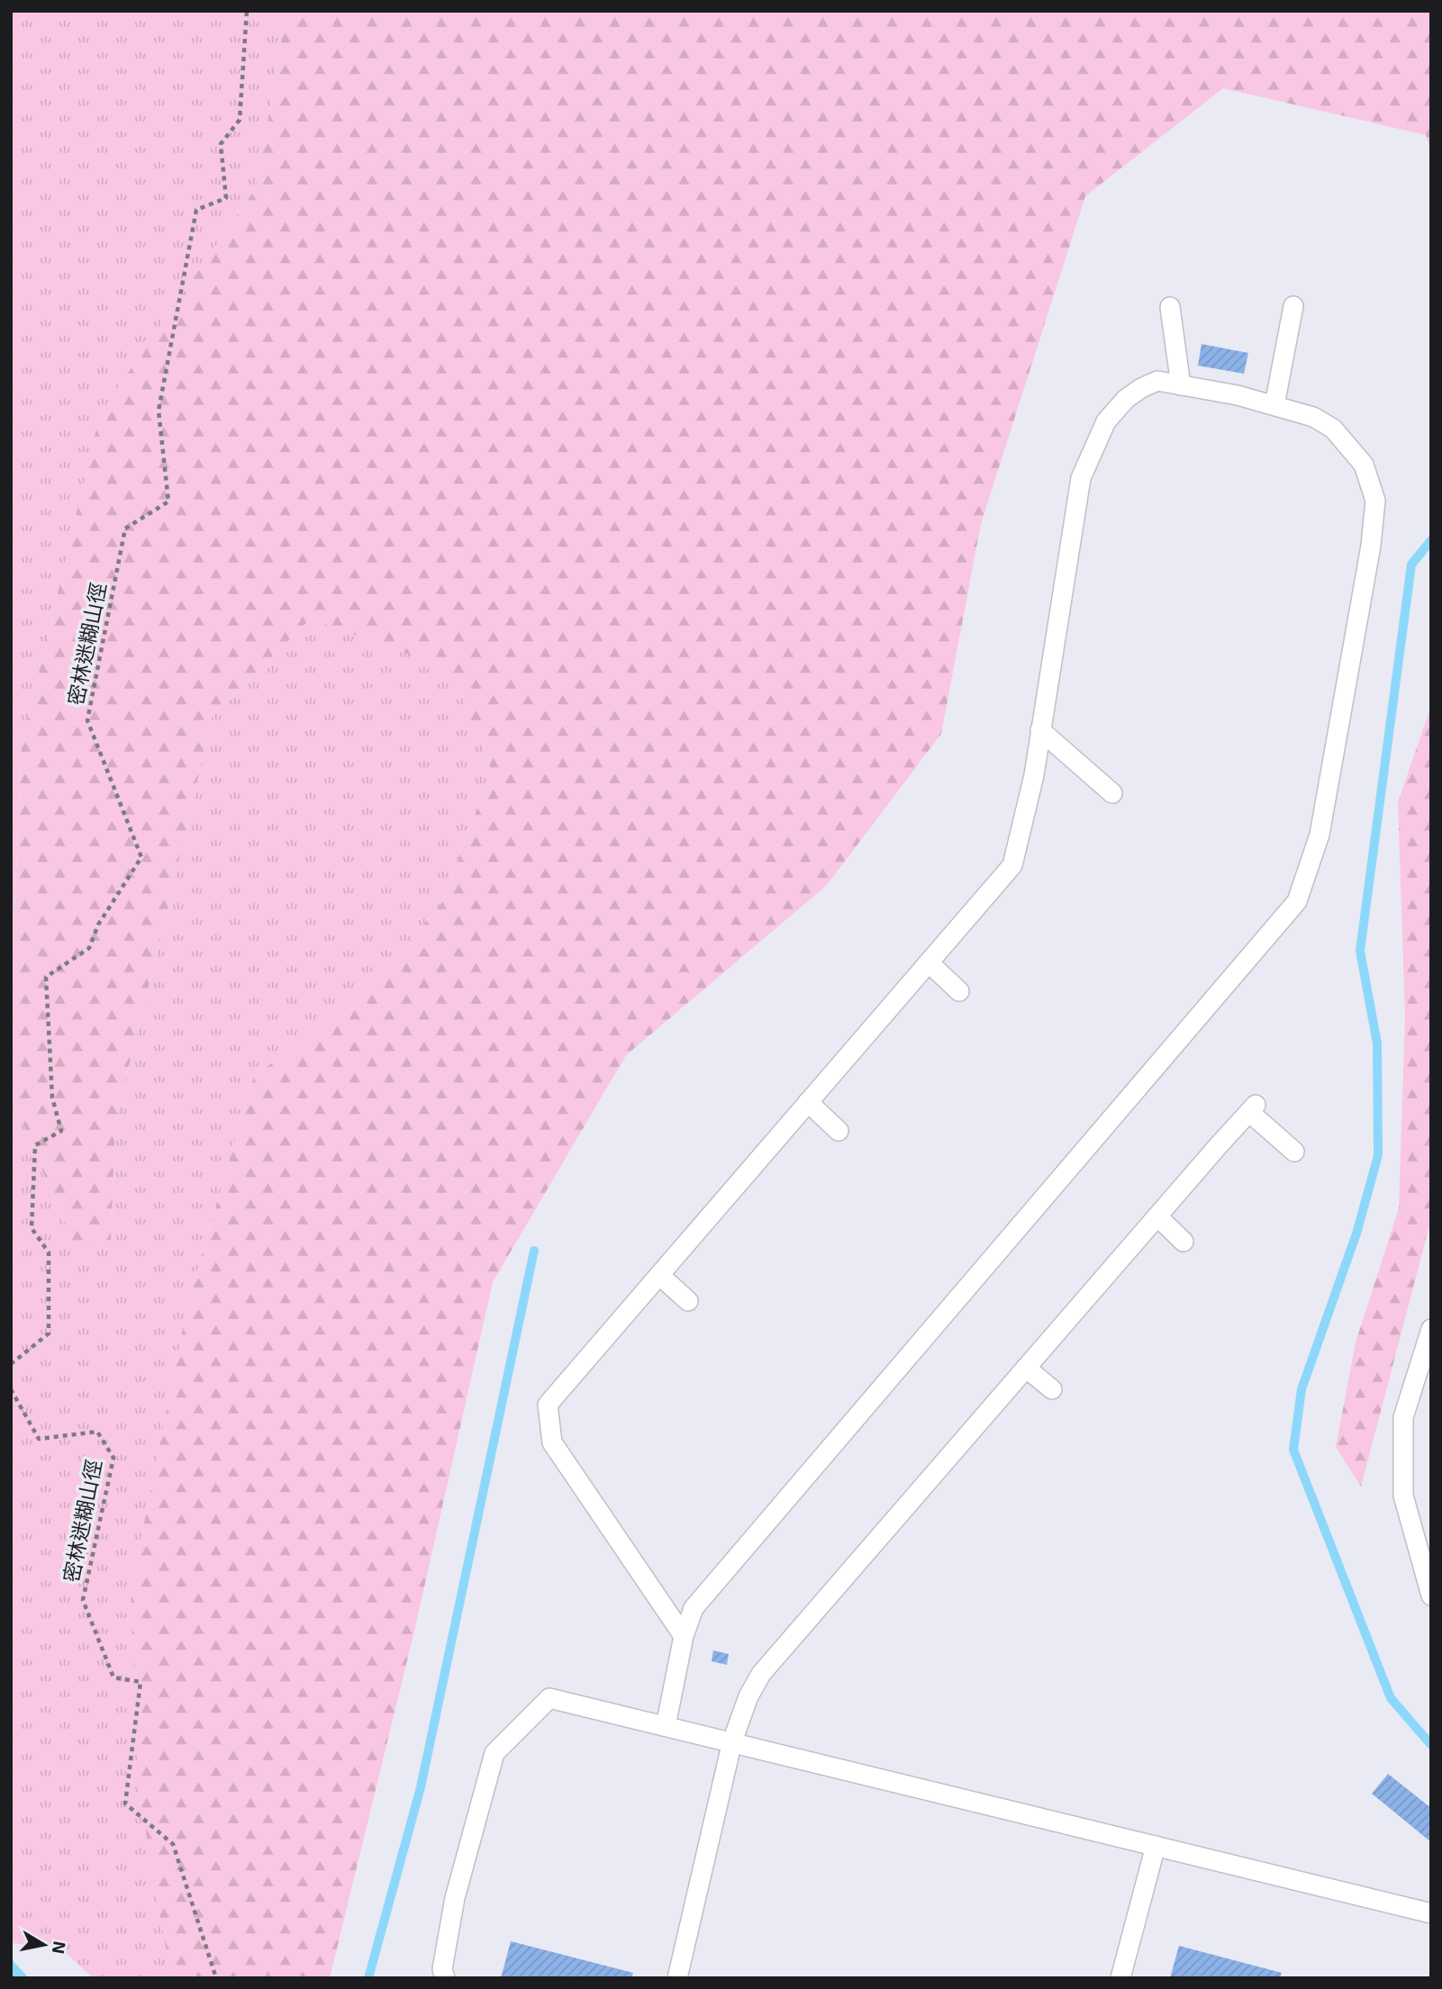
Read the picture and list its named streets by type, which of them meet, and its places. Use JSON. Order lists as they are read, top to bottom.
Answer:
{
  "streets": {
    "path": ["密林迷糊山徑"]
  },
  "north": "right"
}
